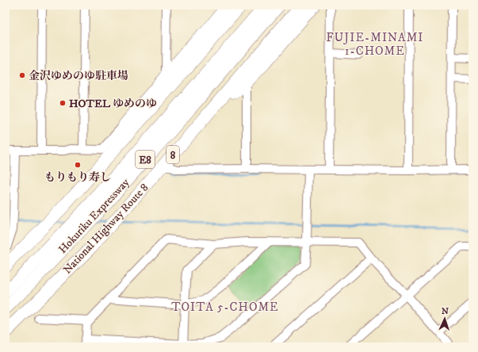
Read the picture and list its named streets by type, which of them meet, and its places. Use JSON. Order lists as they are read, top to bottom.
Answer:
{
  "streets": {
    "highway": [
      "8",
      "E8",
      "Hokuriku Expressway",
      "National Highway Route 8"
    ]
  },
  "districts": ["FUJIE-MINAMI 1-CHOME", "TOITA 5-CHOME"],
  "places": ["金沢ゆめのゆ駐車場", "HOTEL ゆめのゆ", "もりもり寿し"],
  "north": "top"
}
